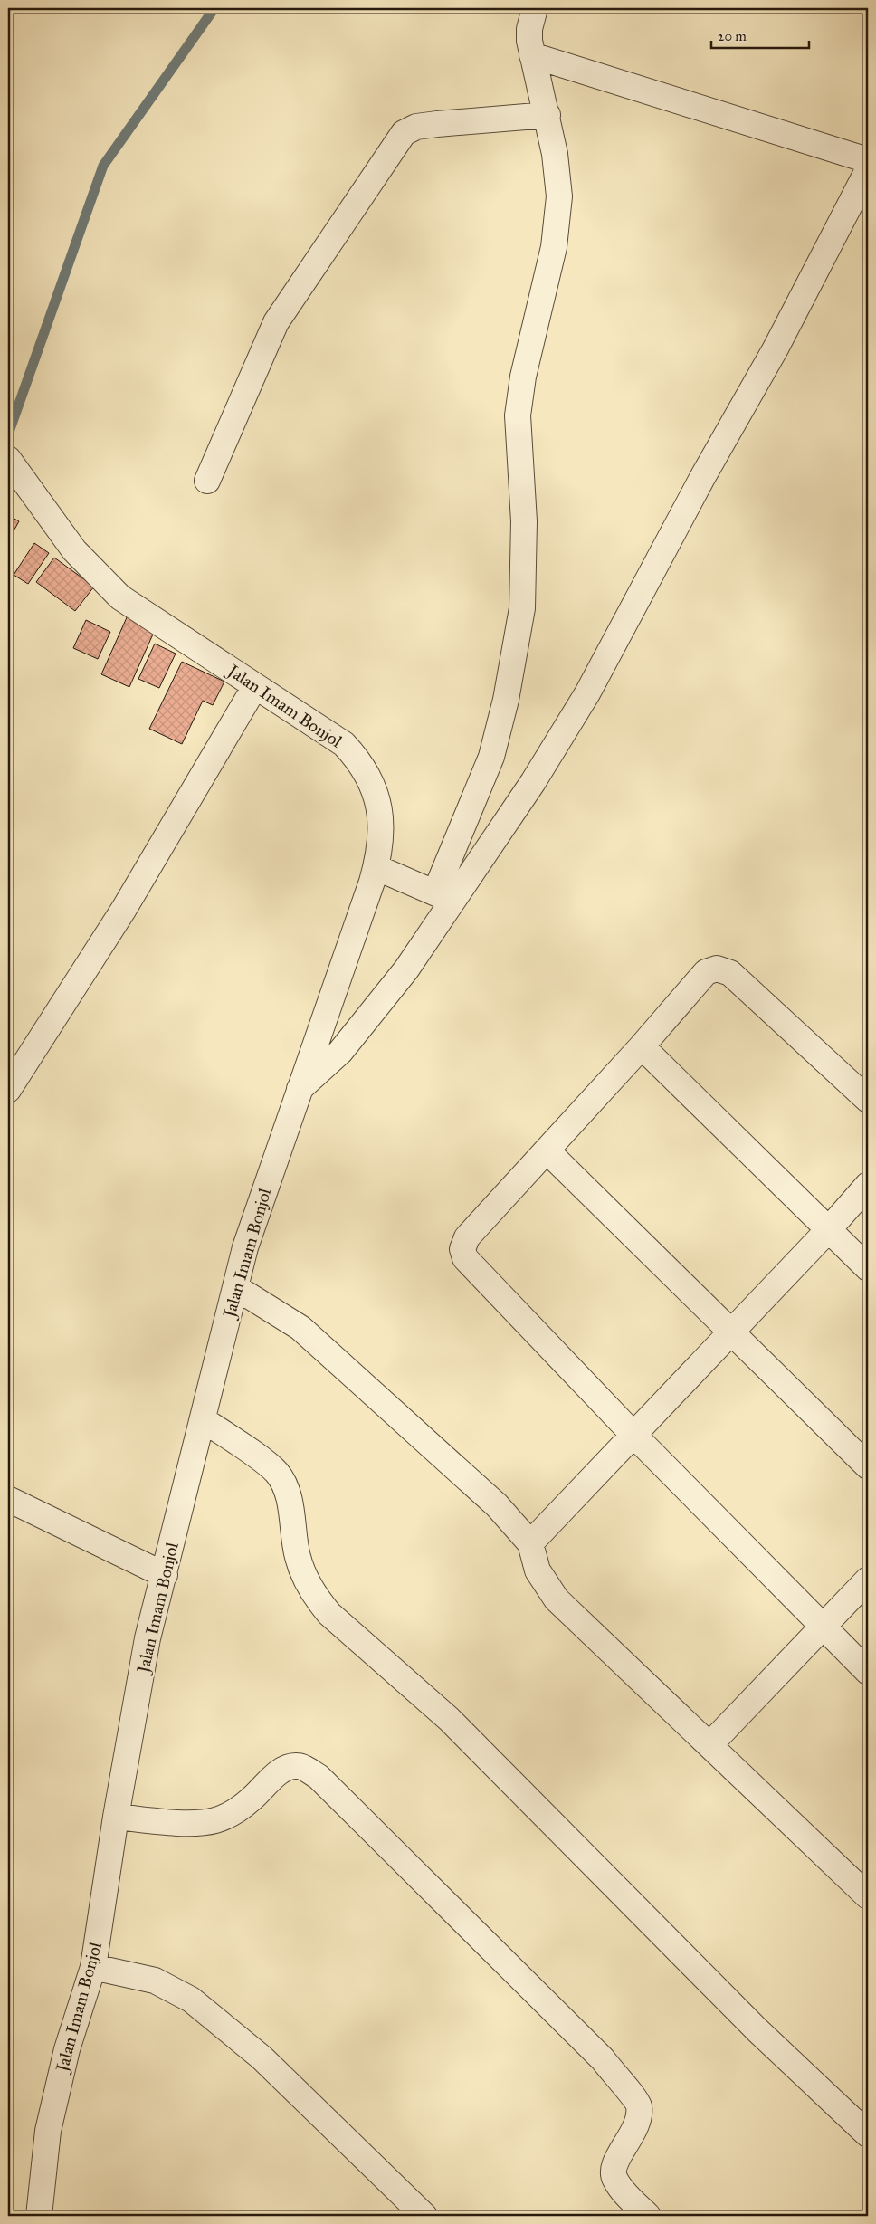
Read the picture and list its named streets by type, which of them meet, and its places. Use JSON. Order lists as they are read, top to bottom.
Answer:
{
  "streets": {
    "street": ["Jalan Imam Bonjol"]
  },
  "scale_bar": "20 m"
}
